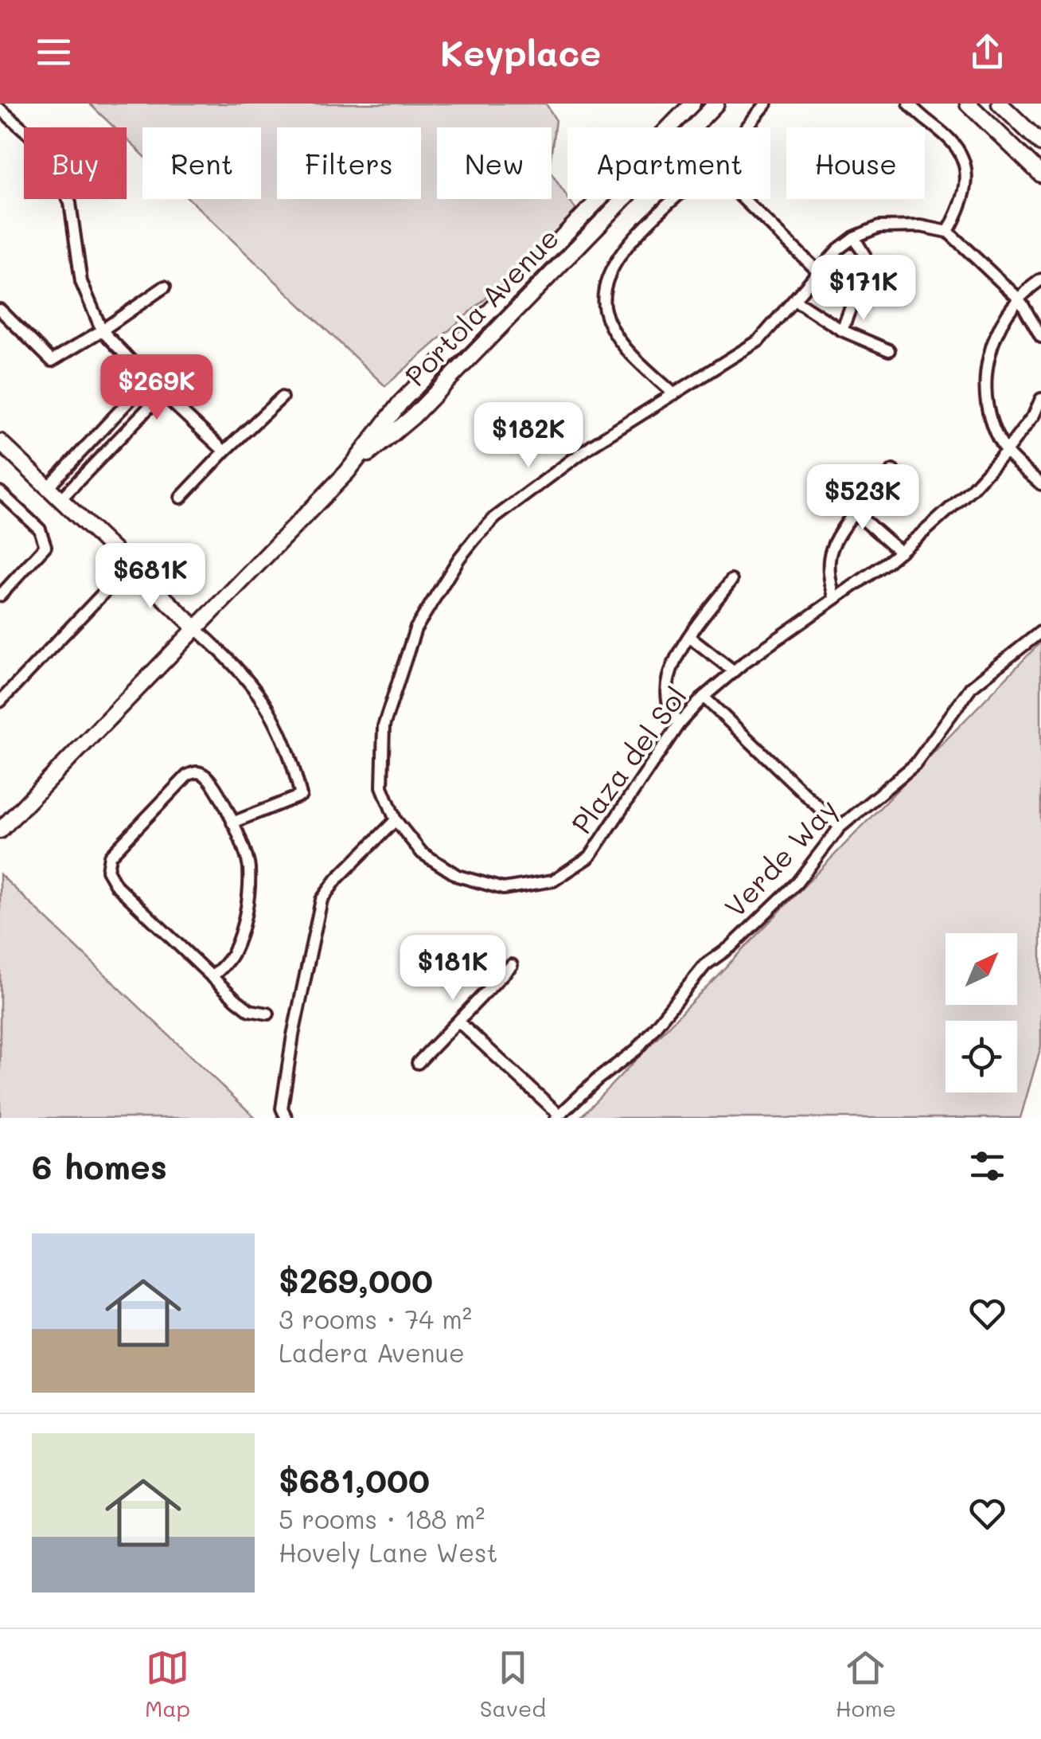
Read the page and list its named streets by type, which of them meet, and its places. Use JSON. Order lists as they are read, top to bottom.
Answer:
{
  "streets": {
    "main road": ["Portola Avenue"],
    "street": ["Plaza del Sol", "Verde Way"]
  },
  "north": "top right",
  "page": {
    "header": "Keyplace",
    "chip": [
      "Buy",
      "Rent",
      "Filters",
      "New",
      "Apartment",
      "House"
    ],
    "price": [
      "$171K",
      "$269K",
      "$182K",
      "$523K",
      "$681K",
      "$181K"
    ],
    "heading": "6 homes",
    "list": [
      {
        "name": "$269,000",
        "note": "3 rooms · 74 m² · Ladera Avenue"
      },
      {
        "name": "$681,000",
        "note": "5 rooms · 188 m² · Hovely Lane West"
      }
    ],
    "tabs": ["Map", "Saved", "Home"]
  }
}
